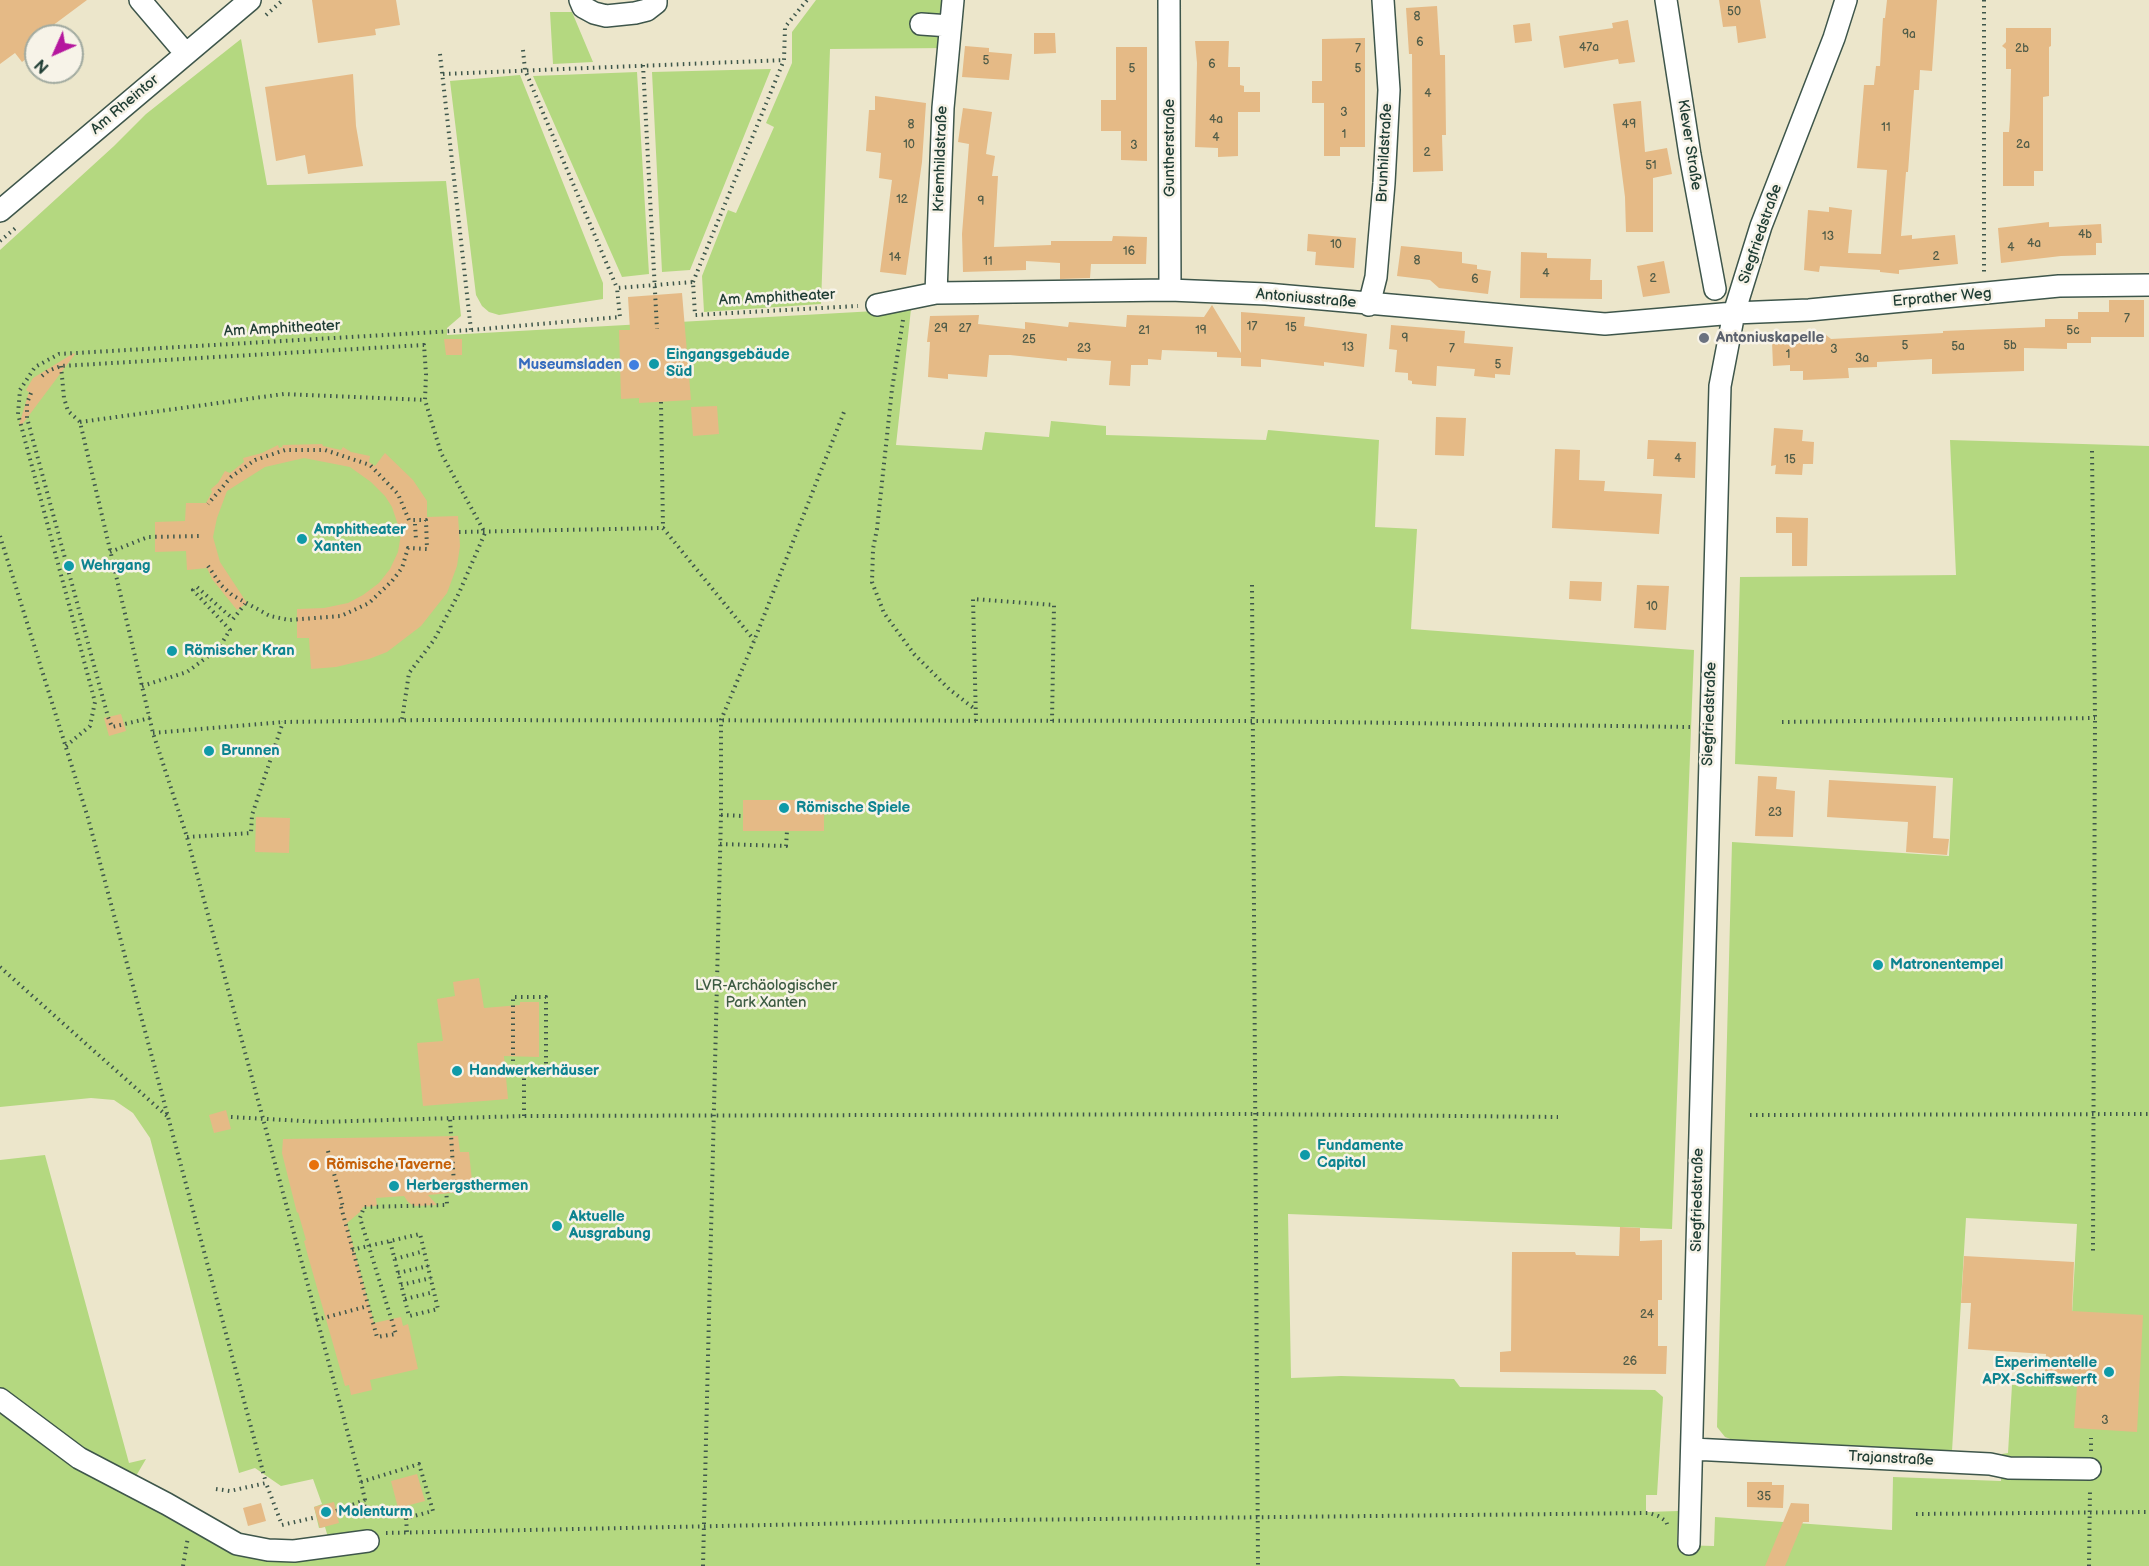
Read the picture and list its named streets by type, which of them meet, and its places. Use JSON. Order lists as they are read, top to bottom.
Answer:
{
  "streets": {
    "street": [
      "Am Rheintor",
      "Klever Straße",
      "Guntherstraße",
      "Brunhildstraße",
      "Kriemhildstraße",
      "Siegfriedstraße",
      "Erprather Weg",
      "Antoniusstraße",
      "Trajanstraße"
    ],
    "path": ["Am Amphitheater"]
  },
  "crossings": [
    ["Guntherstraße", "Antoniusstraße"],
    ["Brunhildstraße", "Antoniusstraße"],
    ["Kriemhildstraße", "Antoniusstraße"],
    ["Siegfriedstraße", "Erprather Weg"],
    ["Siegfriedstraße", "Antoniusstraße"],
    ["Siegfriedstraße", "Trajanstraße"],
    ["Am Amphitheater", "Antoniusstraße"],
    ["Erprather Weg", "Antoniusstraße"]
  ],
  "parks": ["LVR-Archäologischer Park Xanten"],
  "places": [
    "Antoniuskapelle",
    "Eingangsgebäude Süd",
    "Museumsladen",
    "Amphitheater Xanten",
    "Wehrgang",
    "Römischer Kran",
    "Brunnen",
    "Römische Spiele",
    "Matronentempel",
    "Handwerkerhäuser",
    "Fundamente Capitol",
    "Römische Taverne",
    "Herbergsthermen",
    "Aktuelle Ausgrabung",
    "Experimentelle APX-Schiffswerft",
    "Molenturm"
  ],
  "house_numbers": [
    "50",
    "8",
    "9a",
    "6",
    "47a",
    "7",
    "2b",
    "5",
    "6",
    "5",
    "5",
    "4",
    "3",
    "4a",
    "8",
    "49",
    "11",
    "1",
    "4",
    "10",
    "2a",
    "3",
    "2",
    "51",
    "12",
    "9",
    "4b",
    "13",
    "4a",
    "10",
    "4",
    "16",
    "2",
    "14",
    "8",
    "11",
    "4",
    "2",
    "6",
    "7",
    "17",
    "15",
    "29",
    "27",
    "21",
    "19",
    "5c",
    "9",
    "25",
    "5",
    "5b",
    "5a",
    "13",
    "23",
    "7",
    "3",
    "1",
    "3a",
    "5",
    "4",
    "15",
    "10",
    "23",
    "24",
    "26",
    "3",
    "35"
  ],
  "north": "bottom left"
}
